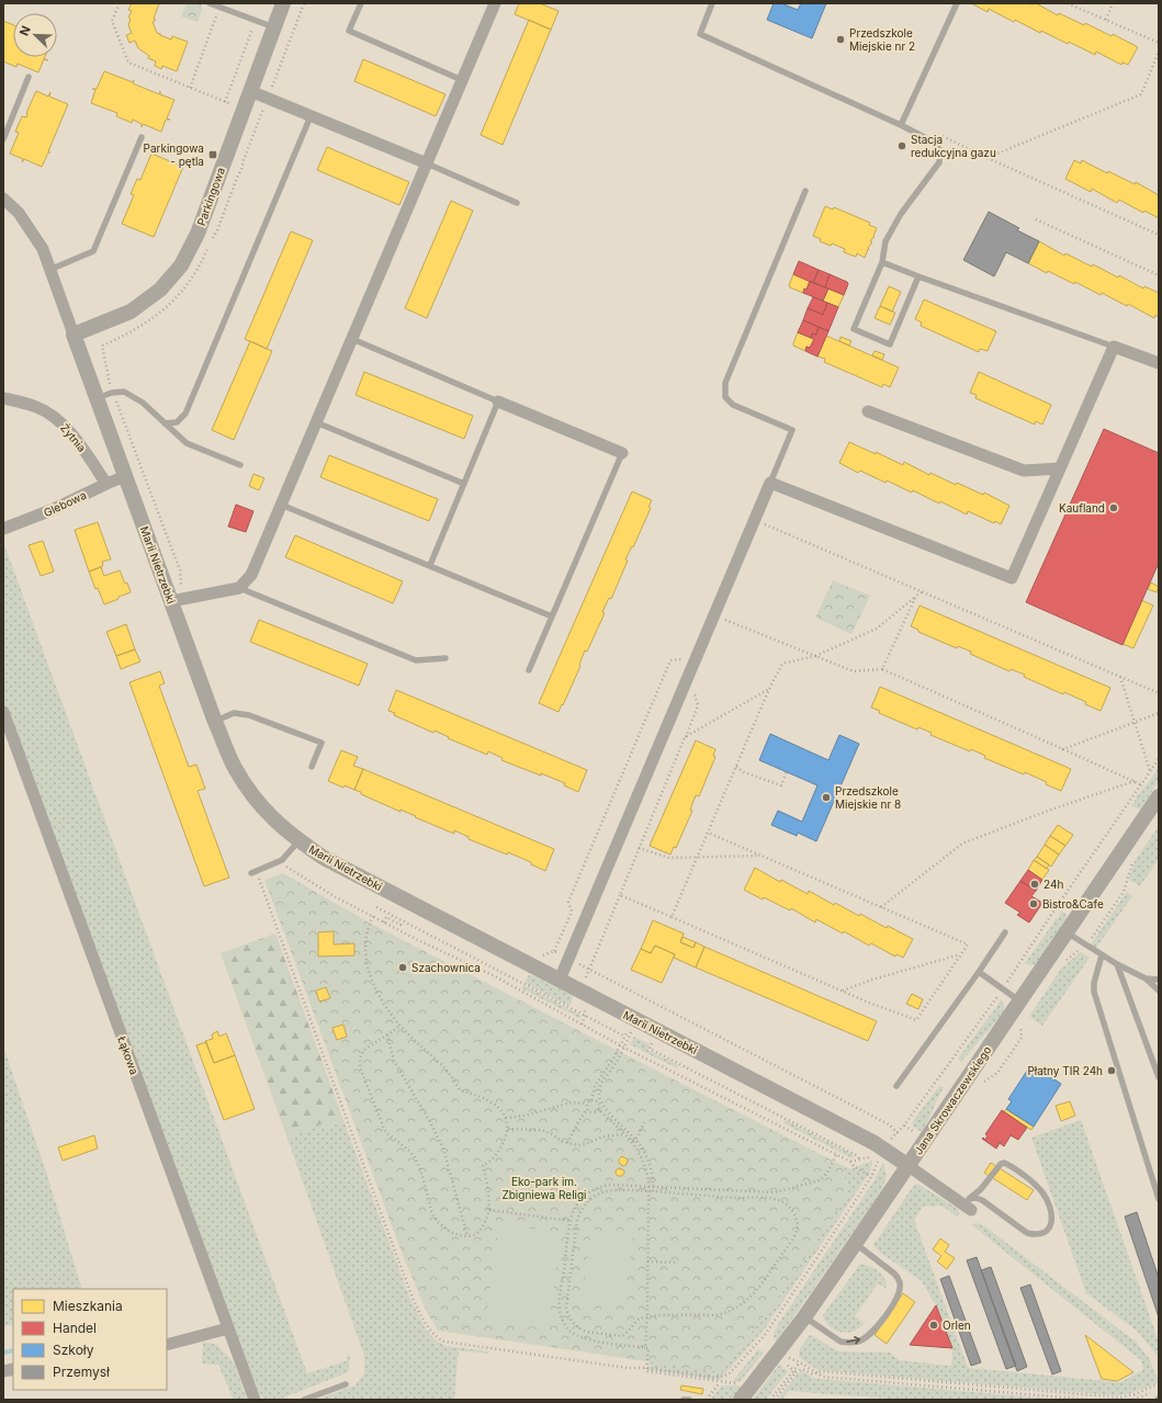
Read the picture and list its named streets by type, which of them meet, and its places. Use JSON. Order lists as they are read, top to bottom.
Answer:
{
  "streets": {
    "street": [
      "Parkingowa",
      "Żytnia",
      "Glebowa",
      "Marii Nietrzebki",
      "Łąkowa",
      "Jana Skrowaczewskiego"
    ]
  },
  "crossings": [
    ["Parkingowa", "Marii Nietrzebki"],
    ["Żytnia", "Glebowa"],
    ["Glebowa", "Marii Nietrzebki"],
    ["Marii Nietrzebki", "Jana Skrowaczewskiego"]
  ],
  "parks": ["Eko-park im. Zbigniewa Religi"],
  "places": {
    "other": [
      "Przedszkole Miejskie nr 2",
      "Stacja redukcyjna gazu",
      "Kaufland",
      "Przedszkole Miejskie nr 8",
      "24h",
      "Bistro&Cafe",
      "Szachownica",
      "Płatny TIR 24h",
      "Orlen"
    ],
    "transit": ["Parkingowa - pętla"]
  },
  "legend": [
    "Mieszkania",
    "Handel",
    "Szkoły",
    "Przemysł"
  ],
  "north": "top left"
}
